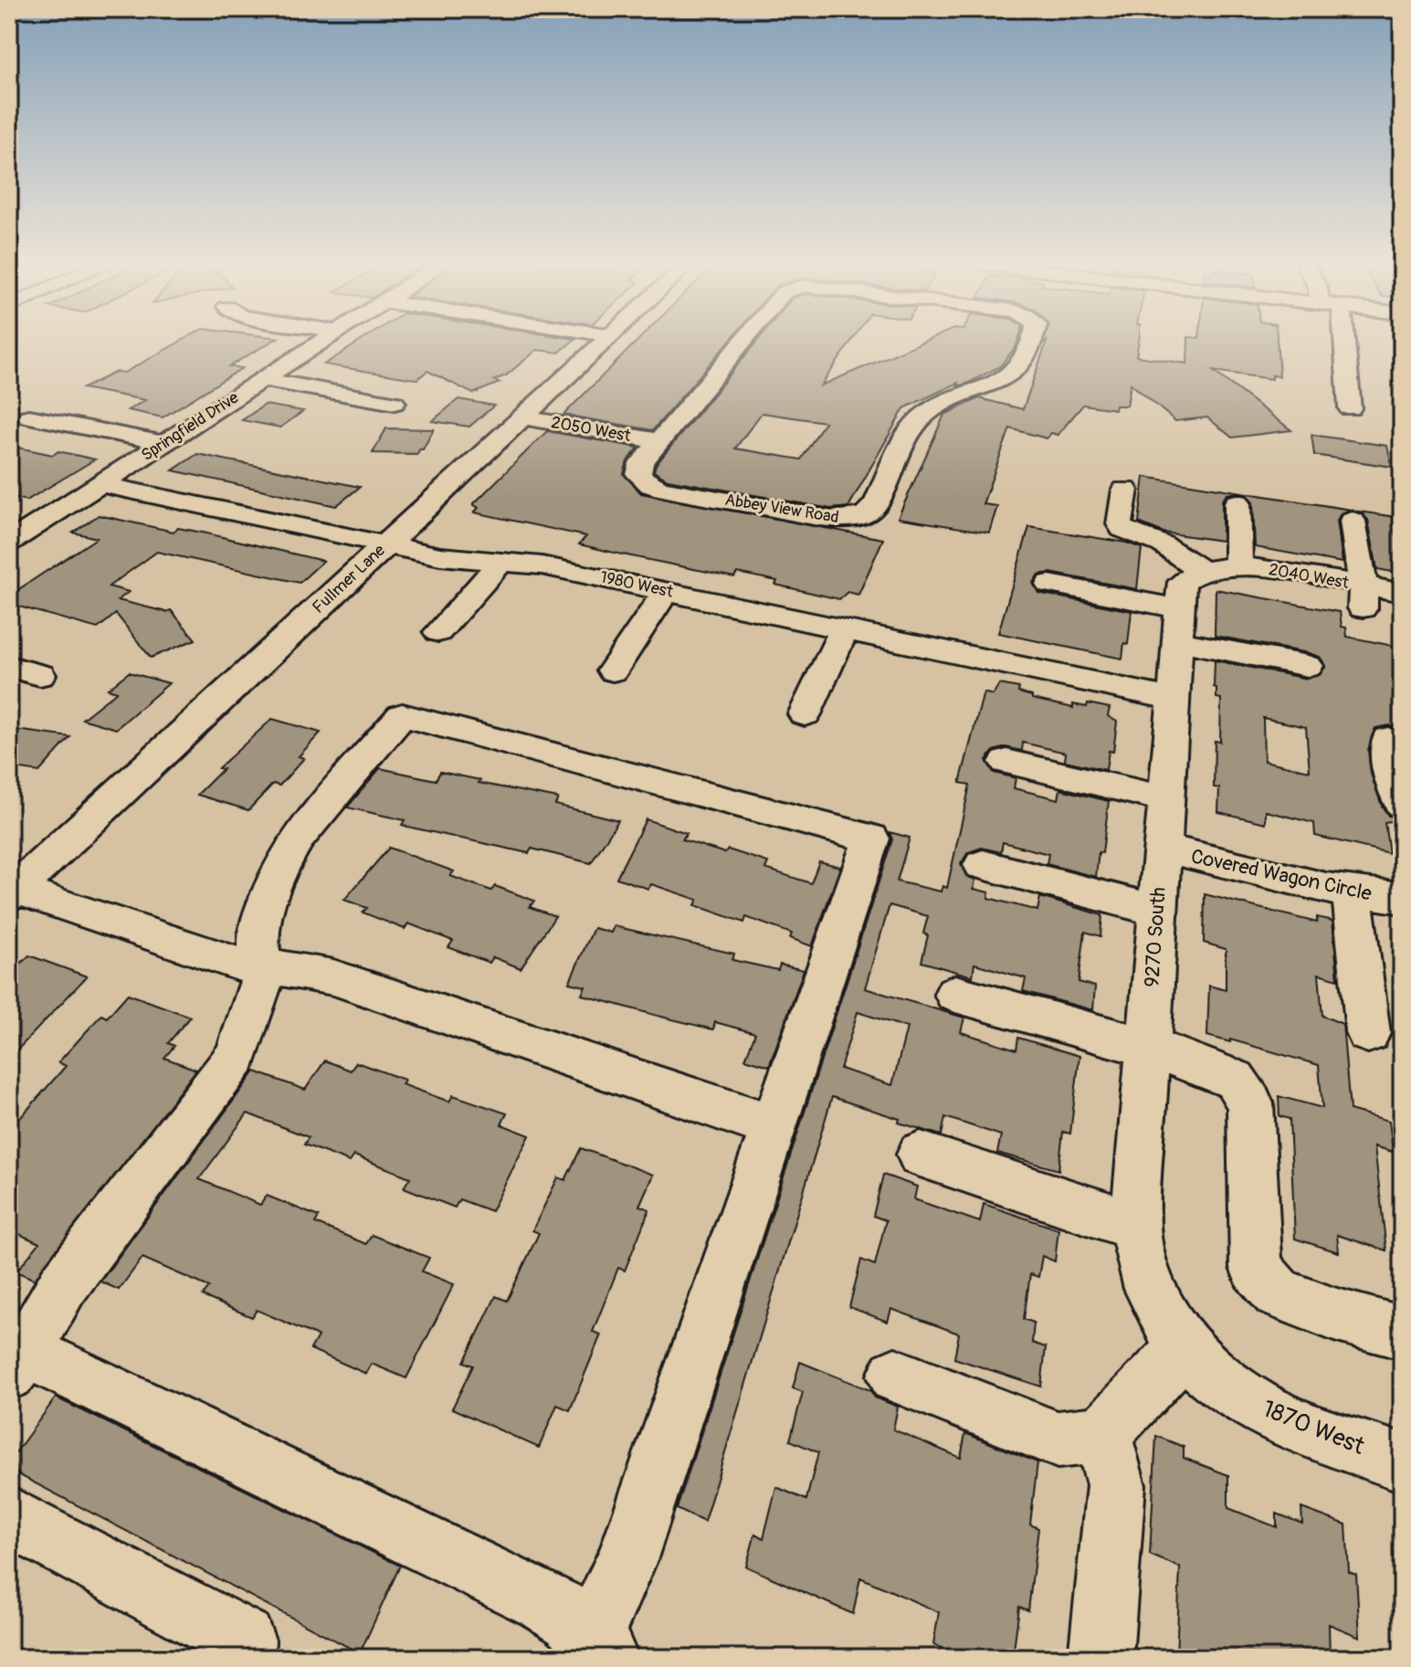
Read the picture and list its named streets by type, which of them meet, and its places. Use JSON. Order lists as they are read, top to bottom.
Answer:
{
  "streets": {
    "street": [
      "Springfield Drive",
      "2050 West",
      "Abbey View Road",
      "2040 West",
      "Fullmer Lane",
      "1980 West",
      "Covered Wagon Circle",
      "9270 South",
      "1870 West"
    ]
  },
  "crossings": [
    ["Springfield Drive", "1980 West"],
    ["2050 West", "Abbey View Road"],
    ["2050 West", "Fullmer Lane"],
    ["2040 West", "9270 South"],
    ["Fullmer Lane", "1980 West"],
    ["1980 West", "9270 South"],
    ["Covered Wagon Circle", "9270 South"],
    ["9270 South", "1870 West"]
  ]
}
